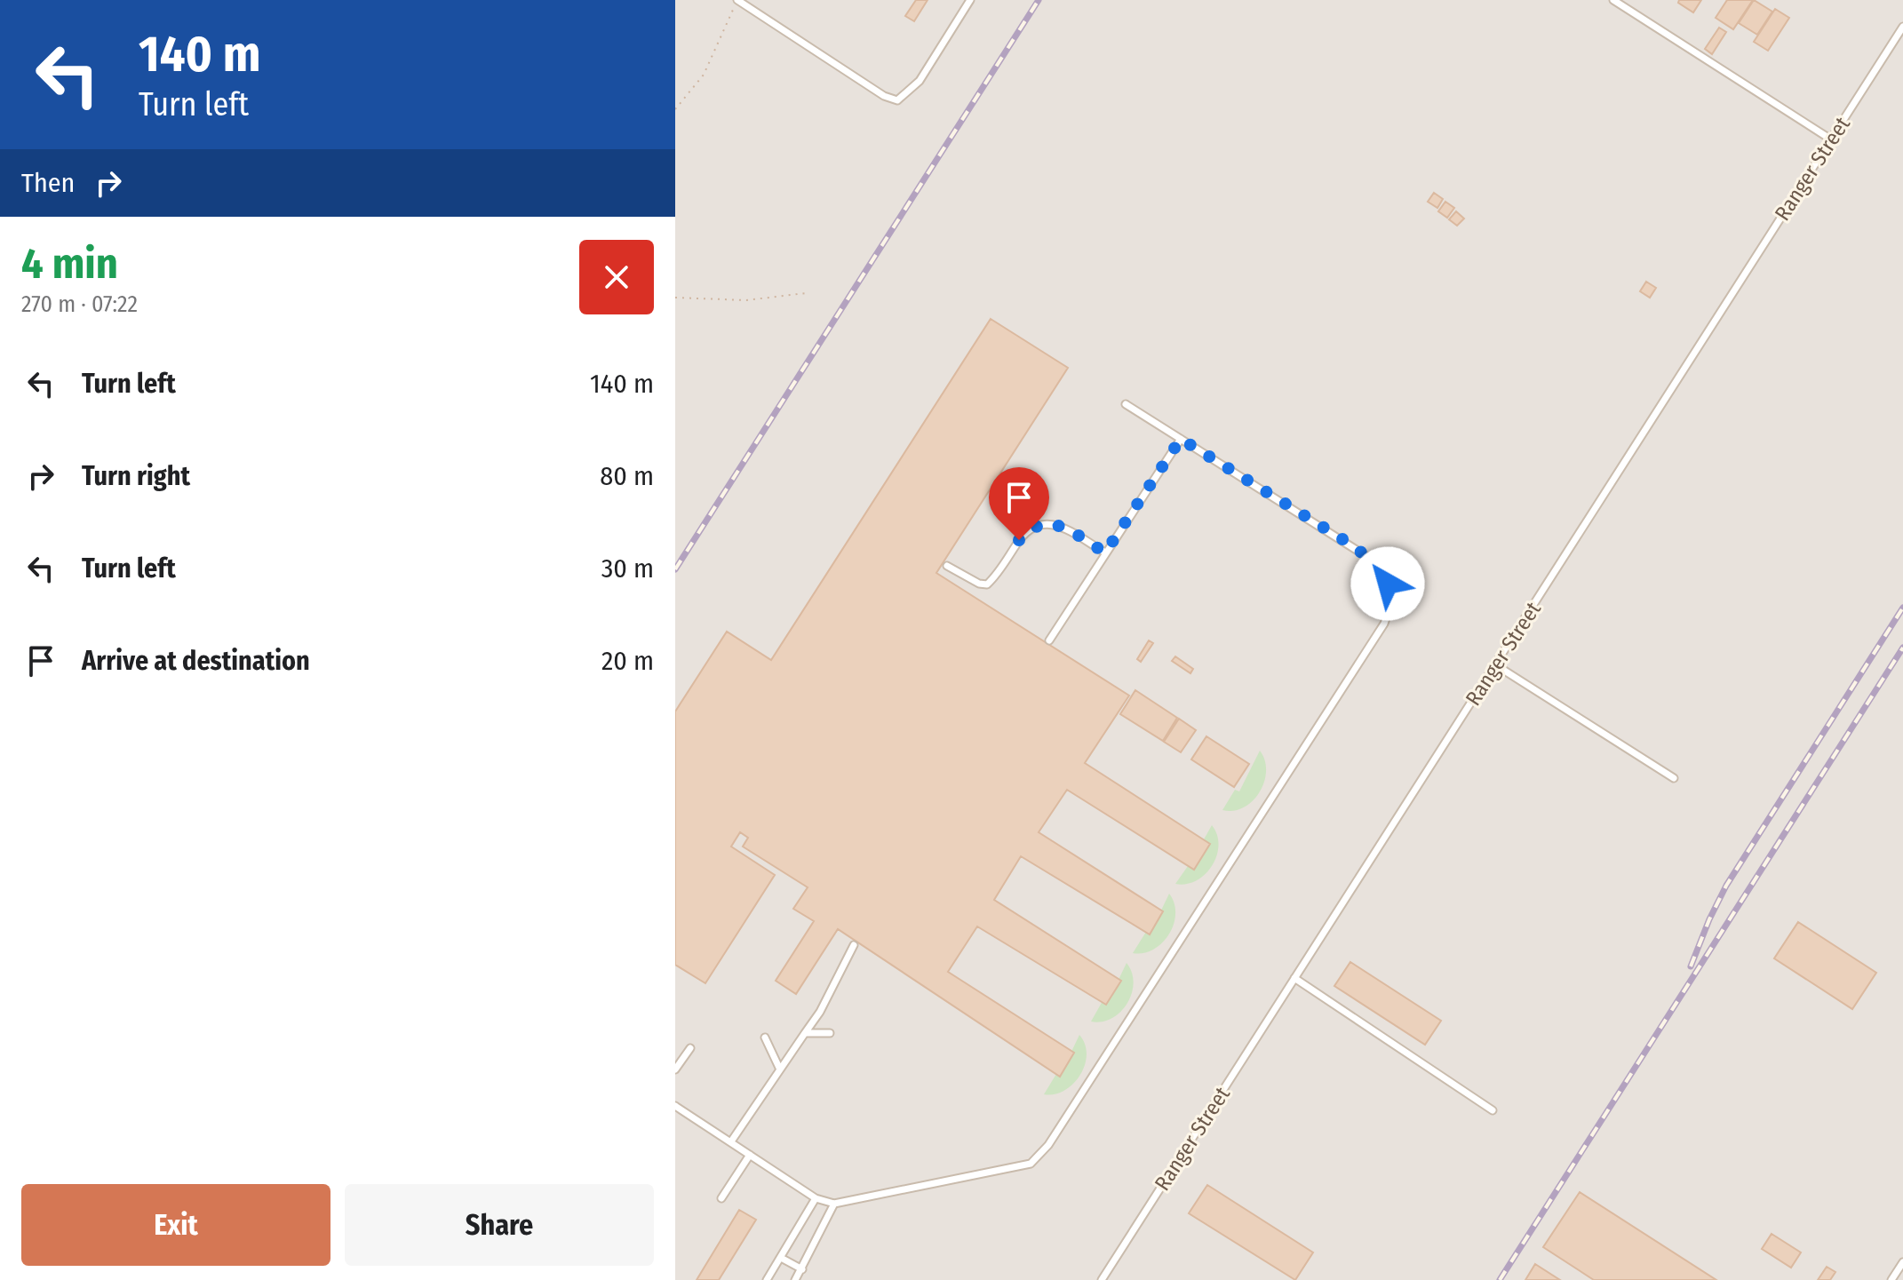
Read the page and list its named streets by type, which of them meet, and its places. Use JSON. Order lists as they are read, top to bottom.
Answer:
{
  "streets": {
    "lane": ["Ranger Street"]
  },
  "page": {
    "turn": ["140 m", "Turn left"],
    "then": "Then",
    "heading": ["4 min", "270 m · 07:22"],
    "list": [
      {
        "name": "Turn left",
        "value": "140 m"
      },
      {
        "name": "Turn right",
        "value": "80 m"
      },
      {
        "name": "Turn left",
        "value": "30 m"
      },
      {
        "name": "Arrive at destination",
        "value": "20 m"
      }
    ],
    "buttons": ["Exit", "Share"]
  }
}
